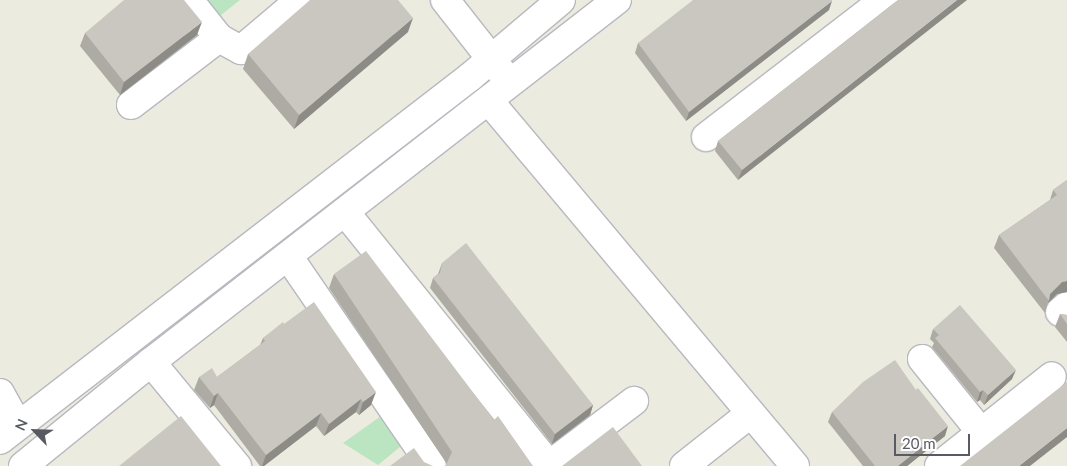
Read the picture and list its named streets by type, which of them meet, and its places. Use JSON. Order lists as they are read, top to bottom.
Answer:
{
  "scale_bar": "20 m",
  "north": "top left"
}
